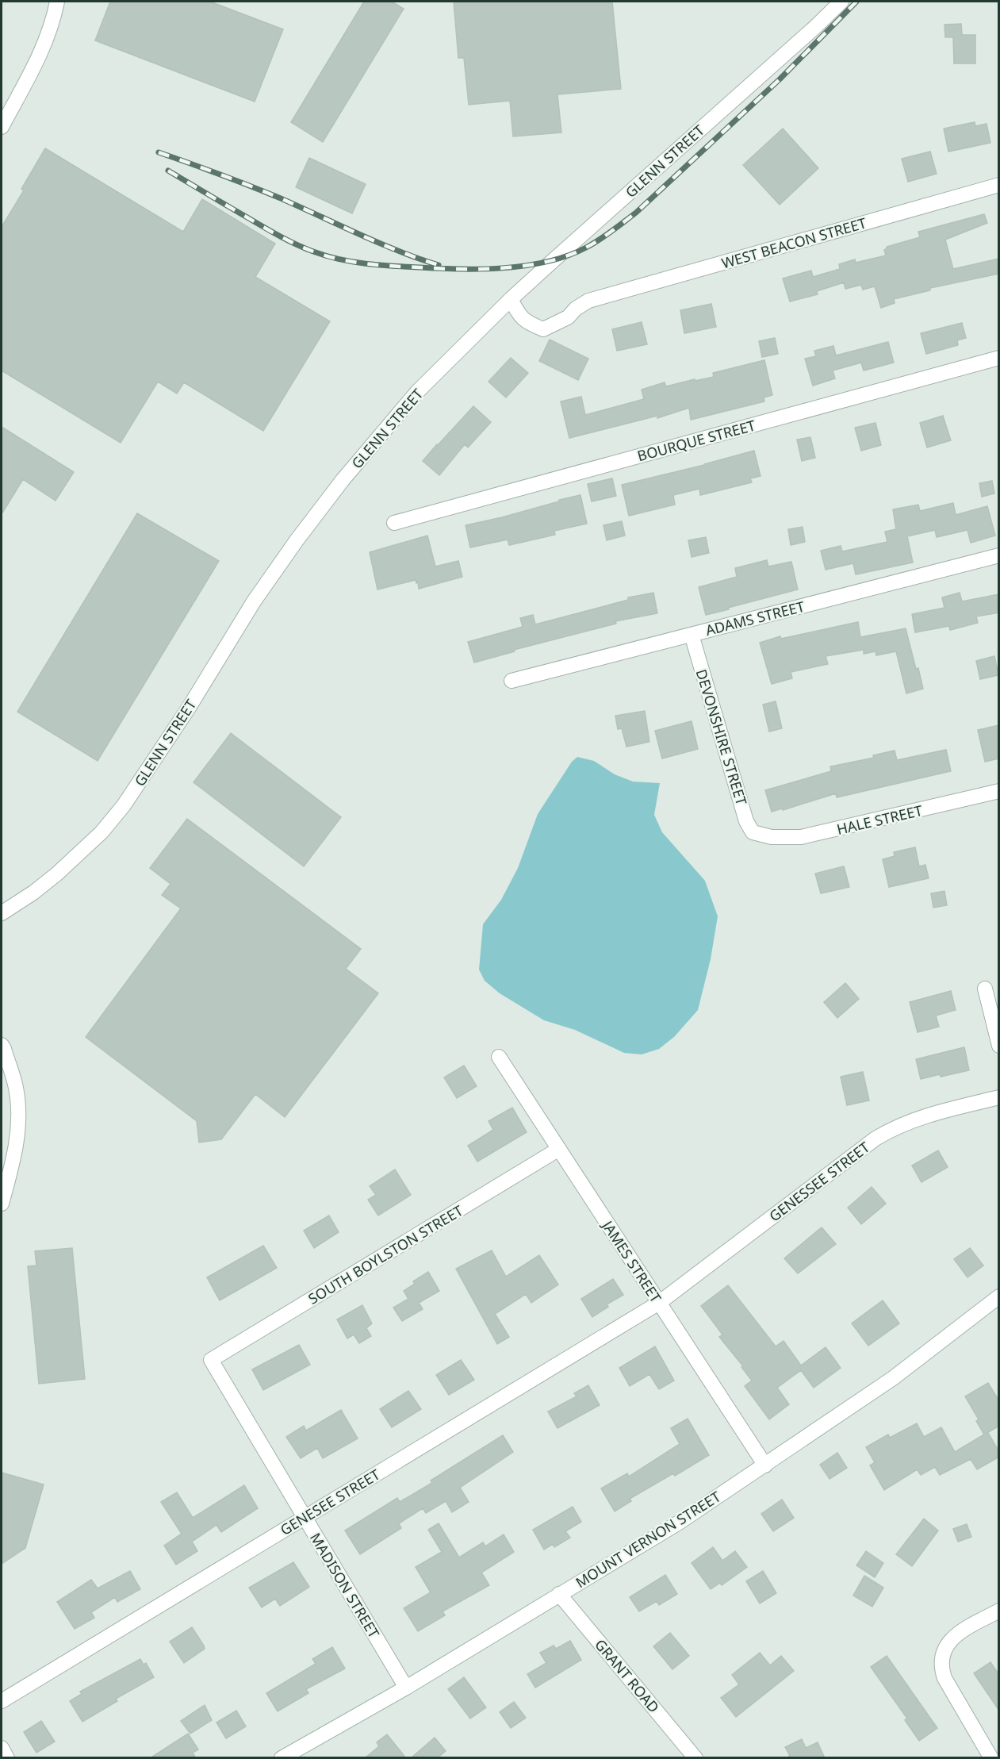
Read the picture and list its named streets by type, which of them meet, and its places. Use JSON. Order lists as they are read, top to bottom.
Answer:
{
  "streets": {
    "street": [
      "GLENN STREET",
      "WEST BEACON STREET",
      "BOURQUE STREET",
      "ADAMS STREET",
      "DEVONSHIRE STREET",
      "HALE STREET",
      "GENESSEE STREET",
      "SOUTH BOYLSTON STREET",
      "JAMES STREET",
      "GENESEE STREET",
      "MOUNT VERNON STREET",
      "MADISON STREET",
      "GRANT ROAD"
    ]
  },
  "crossings": [
    ["GLENN STREET", "WEST BEACON STREET"],
    ["ADAMS STREET", "DEVONSHIRE STREET"],
    ["DEVONSHIRE STREET", "HALE STREET"],
    ["GENESSEE STREET", "JAMES STREET"],
    ["GENESSEE STREET", "GENESEE STREET"],
    ["SOUTH BOYLSTON STREET", "JAMES STREET"],
    ["SOUTH BOYLSTON STREET", "MADISON STREET"],
    ["JAMES STREET", "GENESEE STREET"],
    ["JAMES STREET", "MOUNT VERNON STREET"],
    ["GENESEE STREET", "MADISON STREET"],
    ["MOUNT VERNON STREET", "MADISON STREET"],
    ["MOUNT VERNON STREET", "GRANT ROAD"]
  ]
}
